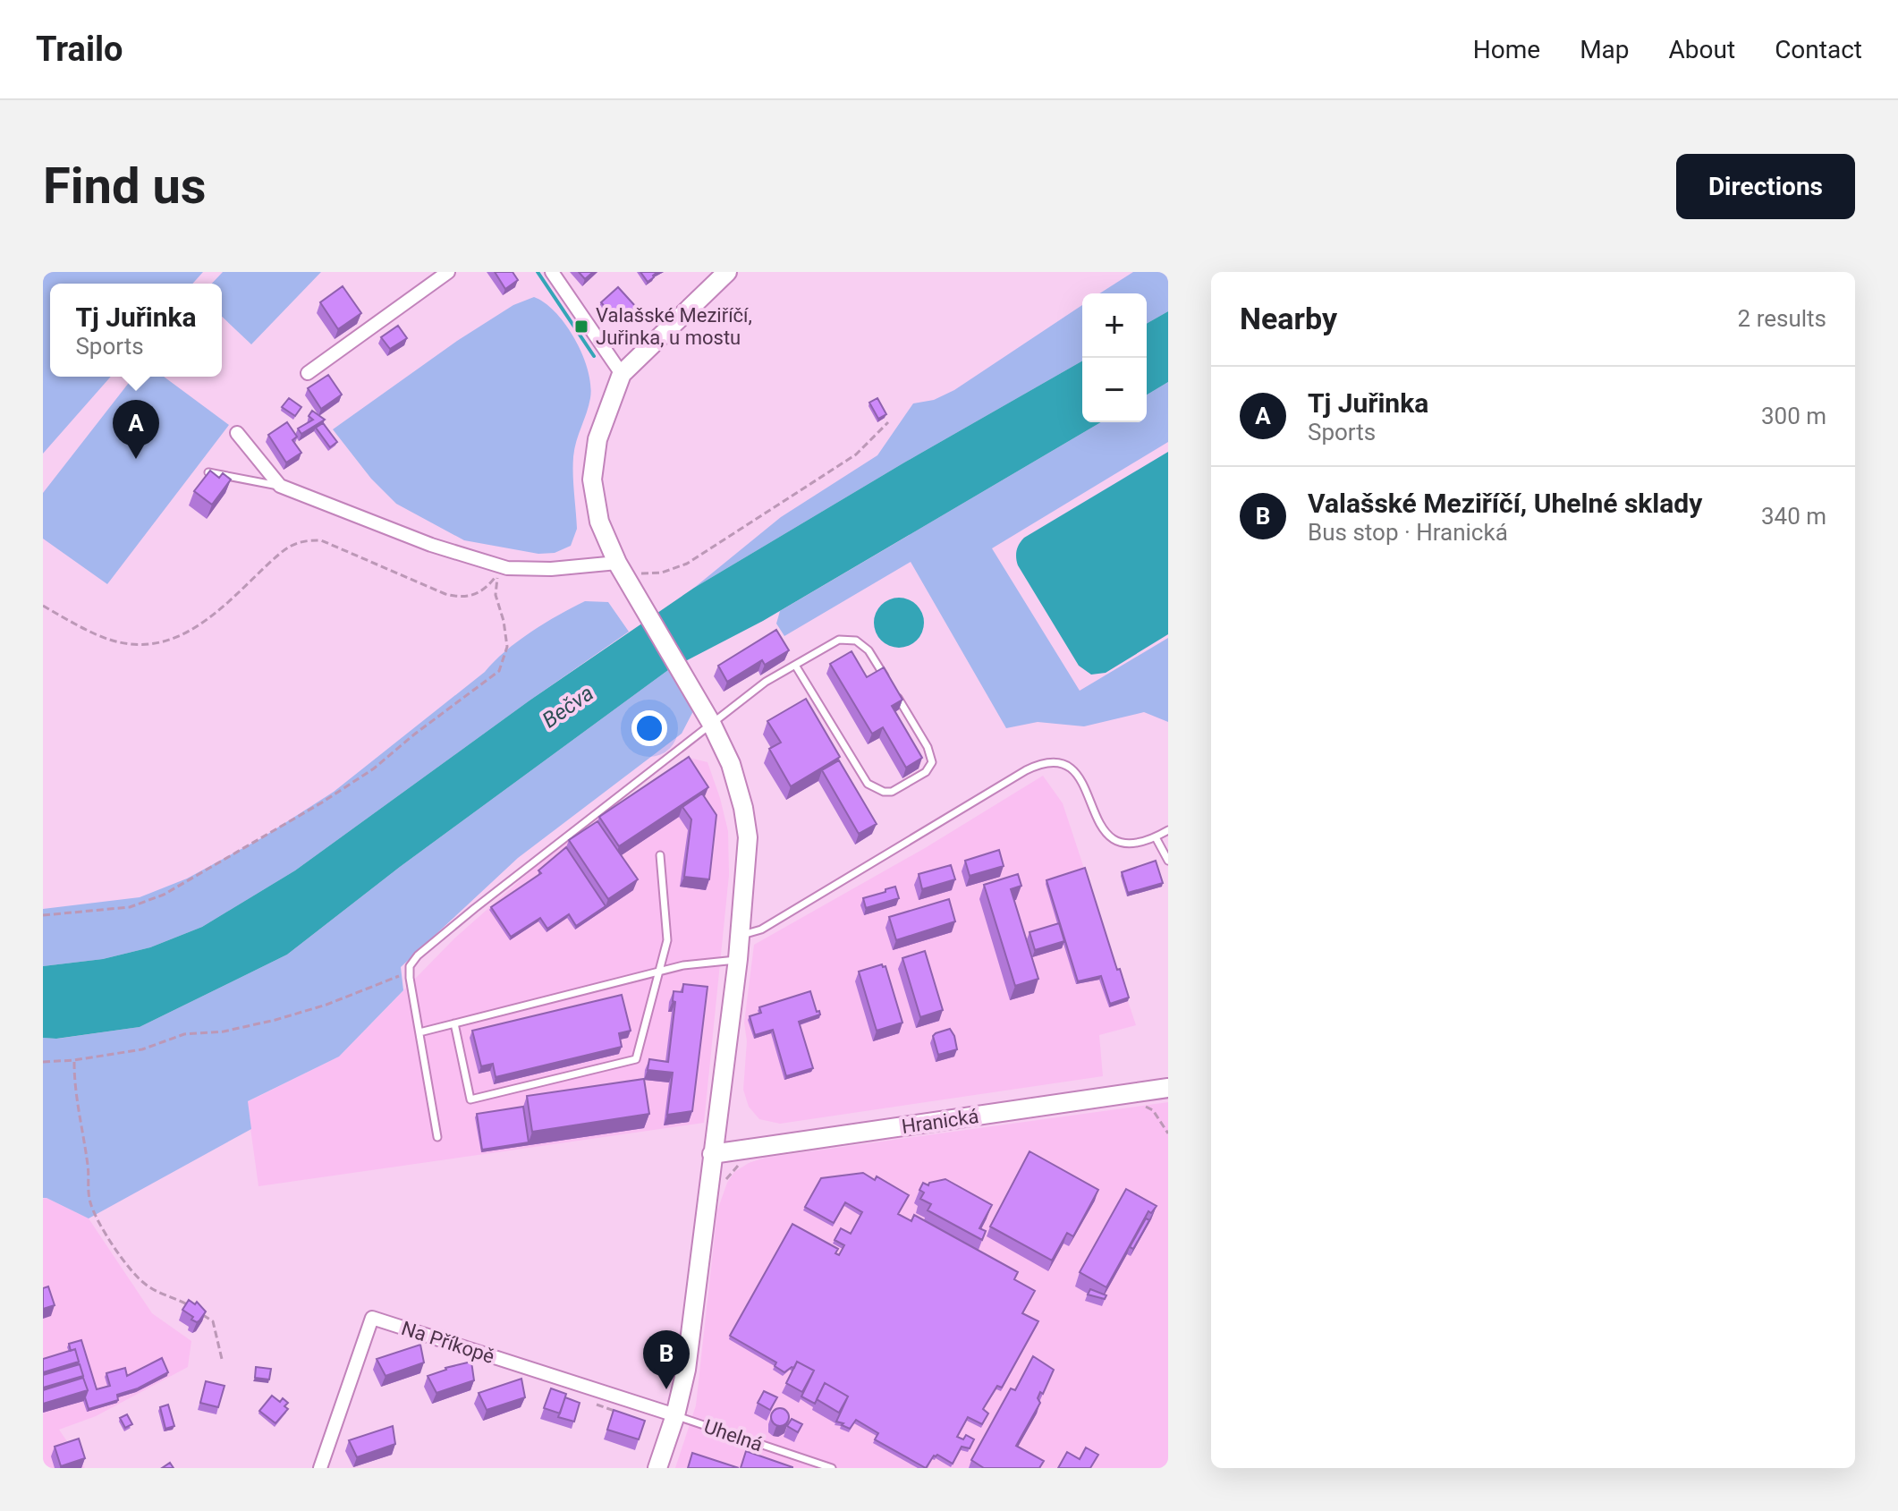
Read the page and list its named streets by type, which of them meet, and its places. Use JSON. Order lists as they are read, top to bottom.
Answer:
{
  "streets": {
    "street": ["Hranická", "Na Příkopě"],
    "lane": ["Uhelná"]
  },
  "crossings": [
    ["Na Příkopě", "Uhelná"]
  ],
  "water": ["Bečva"],
  "places": {
    "transit": ["Valašské Meziříčí, Juřinka, u mostu"]
  },
  "page": {
    "header": "Trailo",
    "nav": [
      "Home",
      "Map",
      "About",
      "Contact"
    ],
    "buttons": "Directions",
    "title": "Find us",
    "heading": ["Nearby", "2 results"],
    "popup": ["Tj Juřinka", "Sports"],
    "map_buttons": ["+", "−"],
    "list": [
      {
        "mark": "A",
        "name": "Tj Juřinka",
        "note": "Sports",
        "value": "300 m"
      },
      {
        "mark": "B",
        "name": "Valašské Meziříčí, Uhelné sklady",
        "note": "Bus stop · Hranická",
        "value": "340 m"
      }
    ],
    "pins": ["A", "B"]
  }
}
